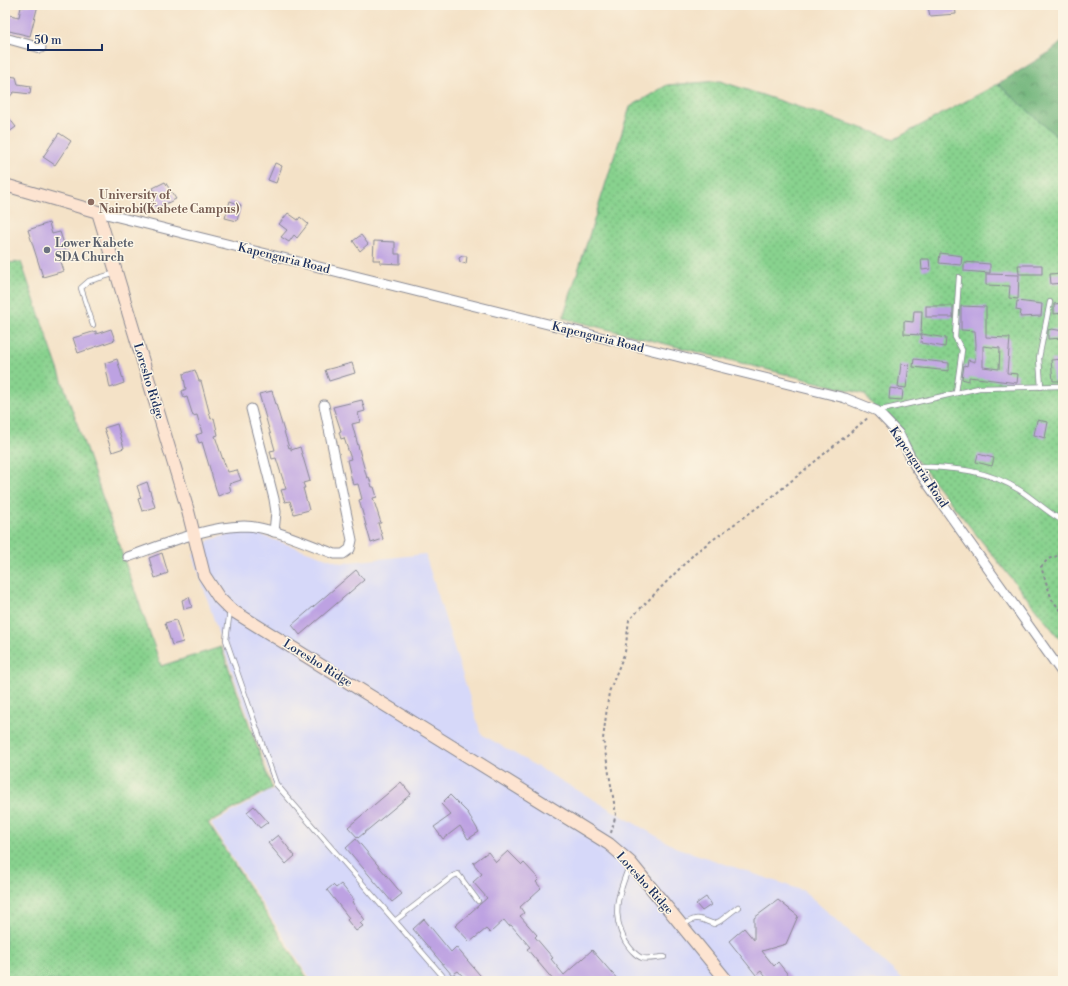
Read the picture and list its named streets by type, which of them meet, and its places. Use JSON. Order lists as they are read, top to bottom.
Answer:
{
  "streets": {
    "street": ["Kapenguria Road", "Loresho Ridge"]
  },
  "crossings": [
    ["Kapenguria Road", "Loresho Ridge"]
  ],
  "places": ["University of Nairobi(Kabete Campus)", "Lower Kabete SDA Church"],
  "scale_bar": "50 m"
}
